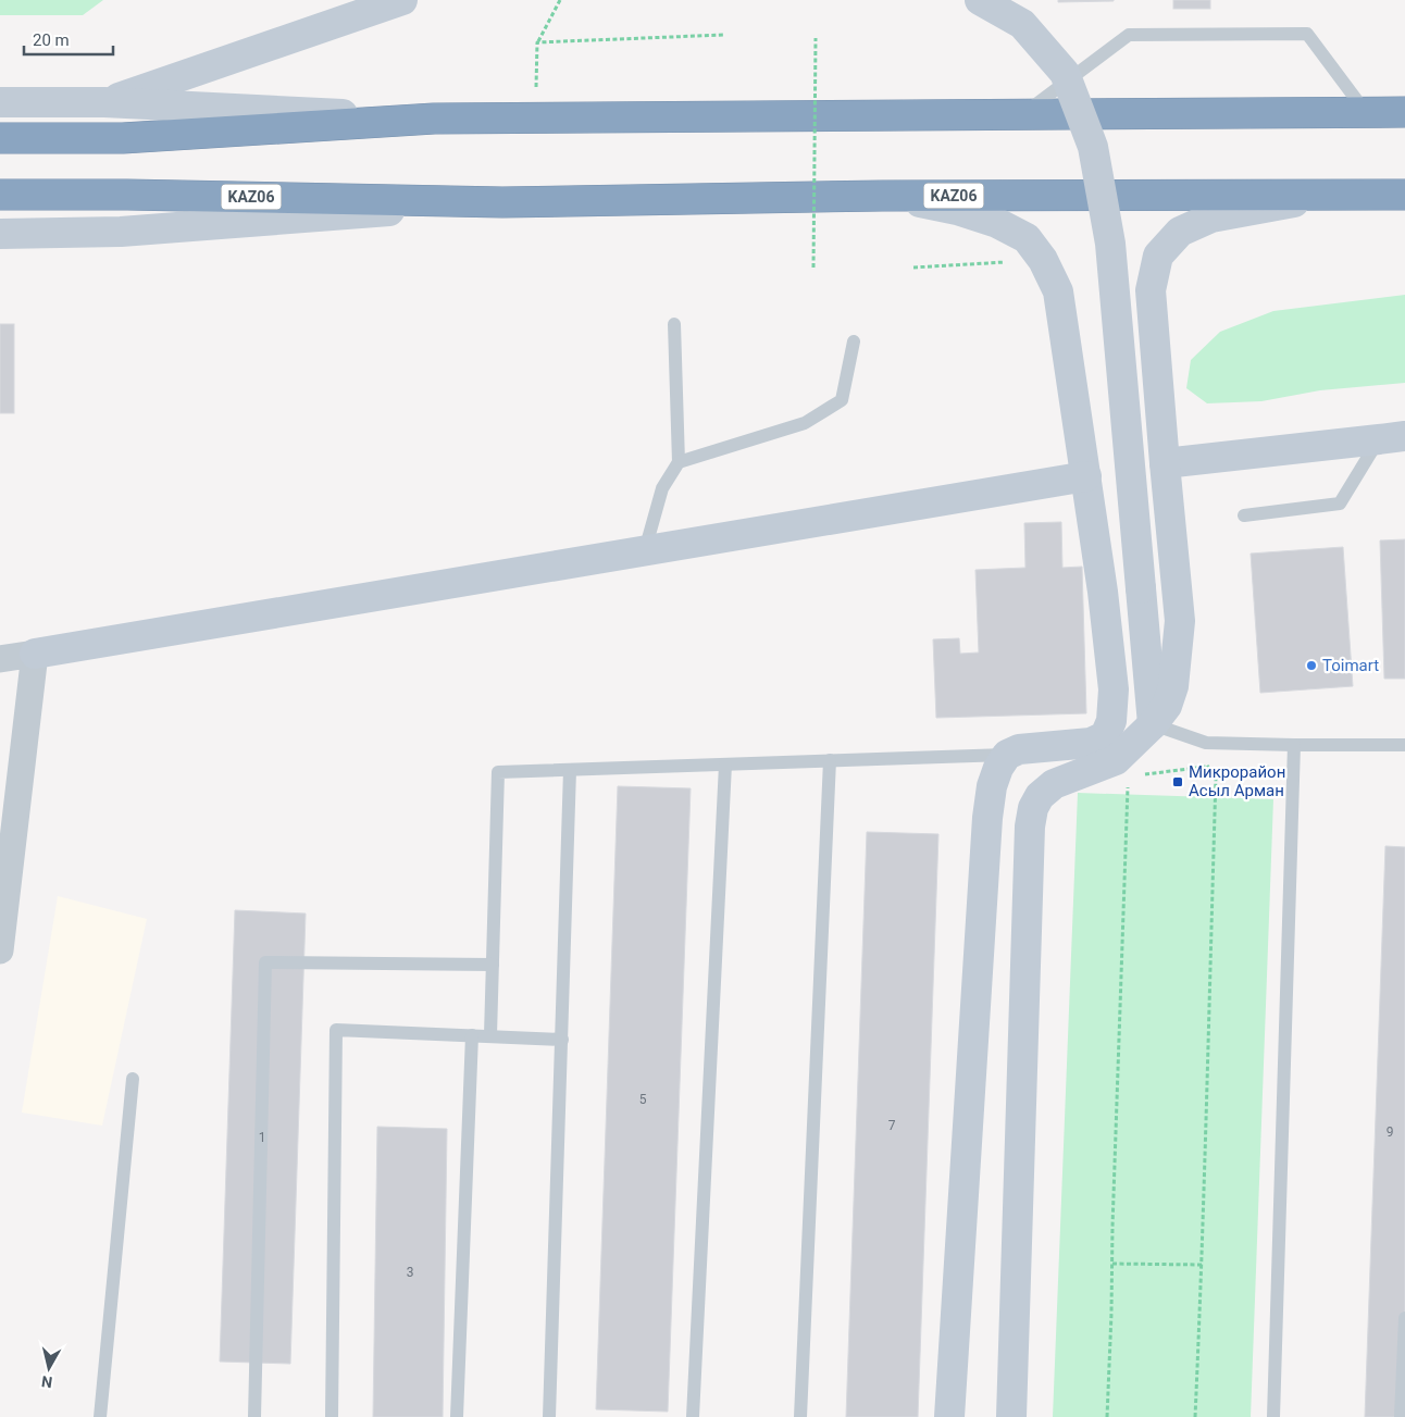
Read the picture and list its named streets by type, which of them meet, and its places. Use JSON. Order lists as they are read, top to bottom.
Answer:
{
  "streets": {
    "highway": ["KАZ06"]
  },
  "places": {
    "other": ["Toimart"],
    "transit": ["Микрорайон Асыл Арман"]
  },
  "house_numbers": [
    "5",
    "7",
    "9",
    "1",
    "3"
  ],
  "scale_bar": "20 m",
  "north": "bottom"
}
